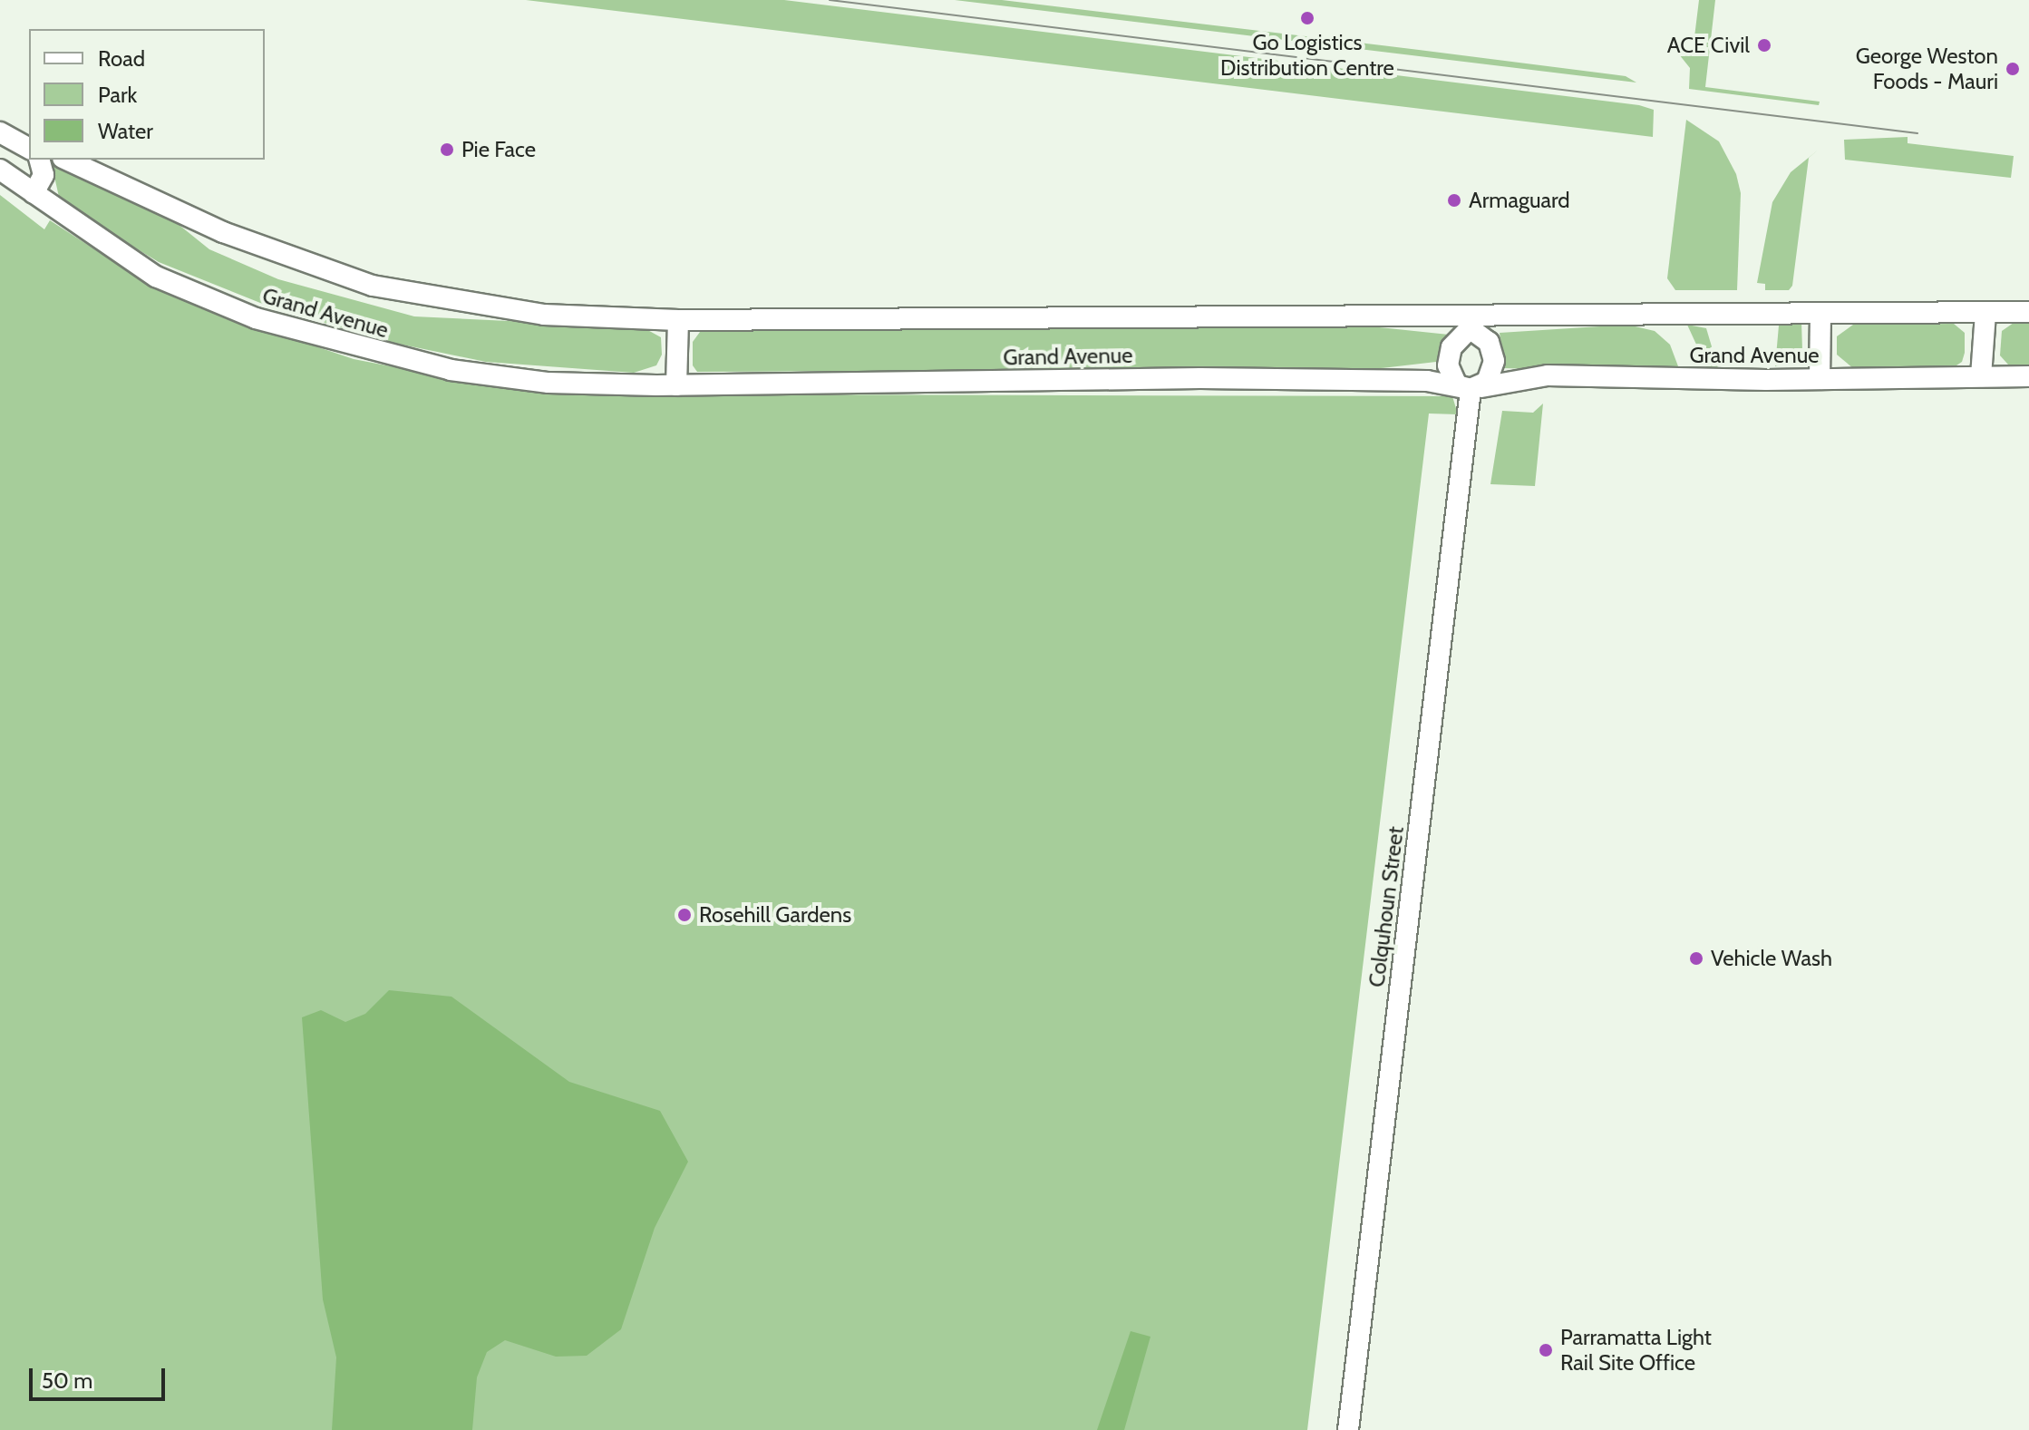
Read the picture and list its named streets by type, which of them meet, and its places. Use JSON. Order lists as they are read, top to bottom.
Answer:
{
  "streets": {
    "street": ["Grand Avenue", "Colquhoun Street"]
  },
  "crossings": [
    ["Grand Avenue", "Colquhoun Street"]
  ],
  "places": [
    "Go Logistics Distribution Centre",
    "ACE Civil",
    "George Weston Foods - Mauri",
    "Pie Face",
    "Armaguard",
    "Rosehill Gardens",
    "Vehicle Wash",
    "Parramatta Light Rail Site Office"
  ],
  "legend": ["Road", "Park", "Water"],
  "scale_bar": "50 m"
}
